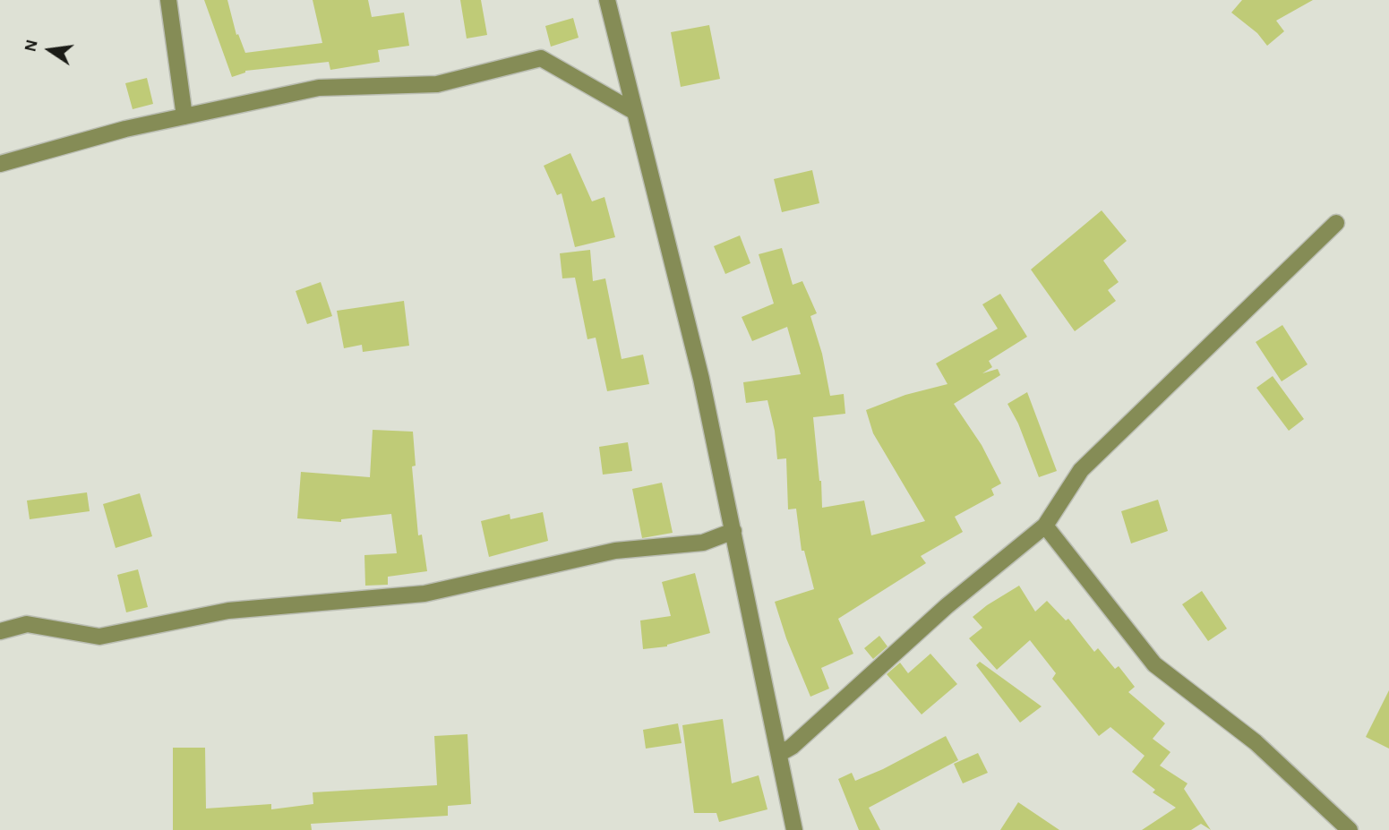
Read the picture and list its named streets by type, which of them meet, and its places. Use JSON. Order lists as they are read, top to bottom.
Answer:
{
  "north": "left"
}
